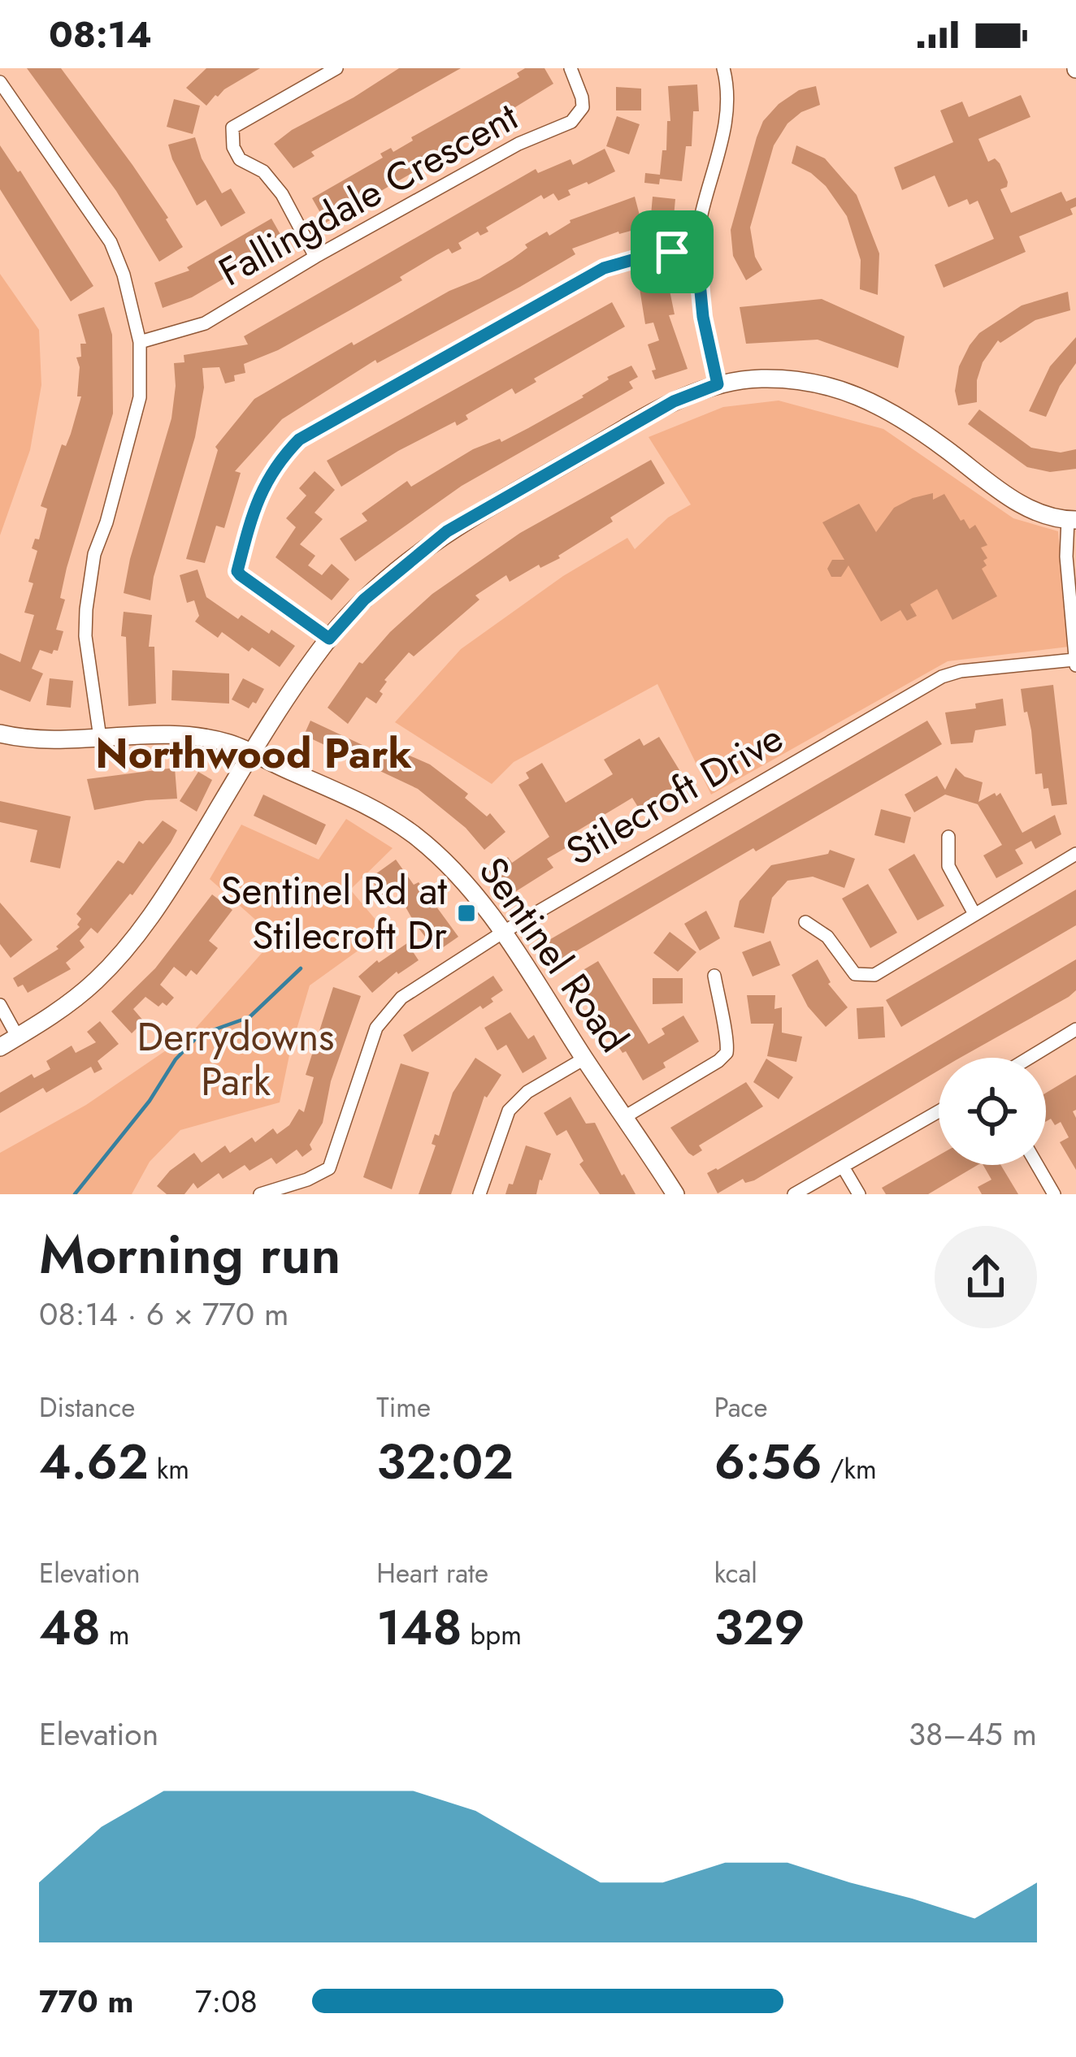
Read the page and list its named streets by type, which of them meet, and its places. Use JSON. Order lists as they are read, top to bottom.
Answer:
{
  "streets": {
    "street": ["Fallingdale Crescent", "Stilecroft Drive", "Sentinel Road"]
  },
  "crossings": [
    ["Stilecroft Drive", "Sentinel Road"]
  ],
  "districts": ["Northwood Park"],
  "parks": ["Derrydowns Park"],
  "places": {
    "transit": ["Sentinel Rd at Stilecroft Dr"]
  },
  "page": {
    "status": "08:14",
    "heading": ["Morning run", "08:14 · 6 × 770 m"],
    "stats": [
      ["Distance", "4.62 km"],
      ["Time", "32:02"],
      ["Pace", "6:56 /km"],
      ["Elevation", "48 m"],
      ["Heart rate", "148 bpm"],
      ["kcal", "329"]
    ],
    "chart": ["Elevation", "38–45 m"],
    "list": [
      {
        "name": "770 m",
        "note": "7:08"
      }
    ]
  }
}
